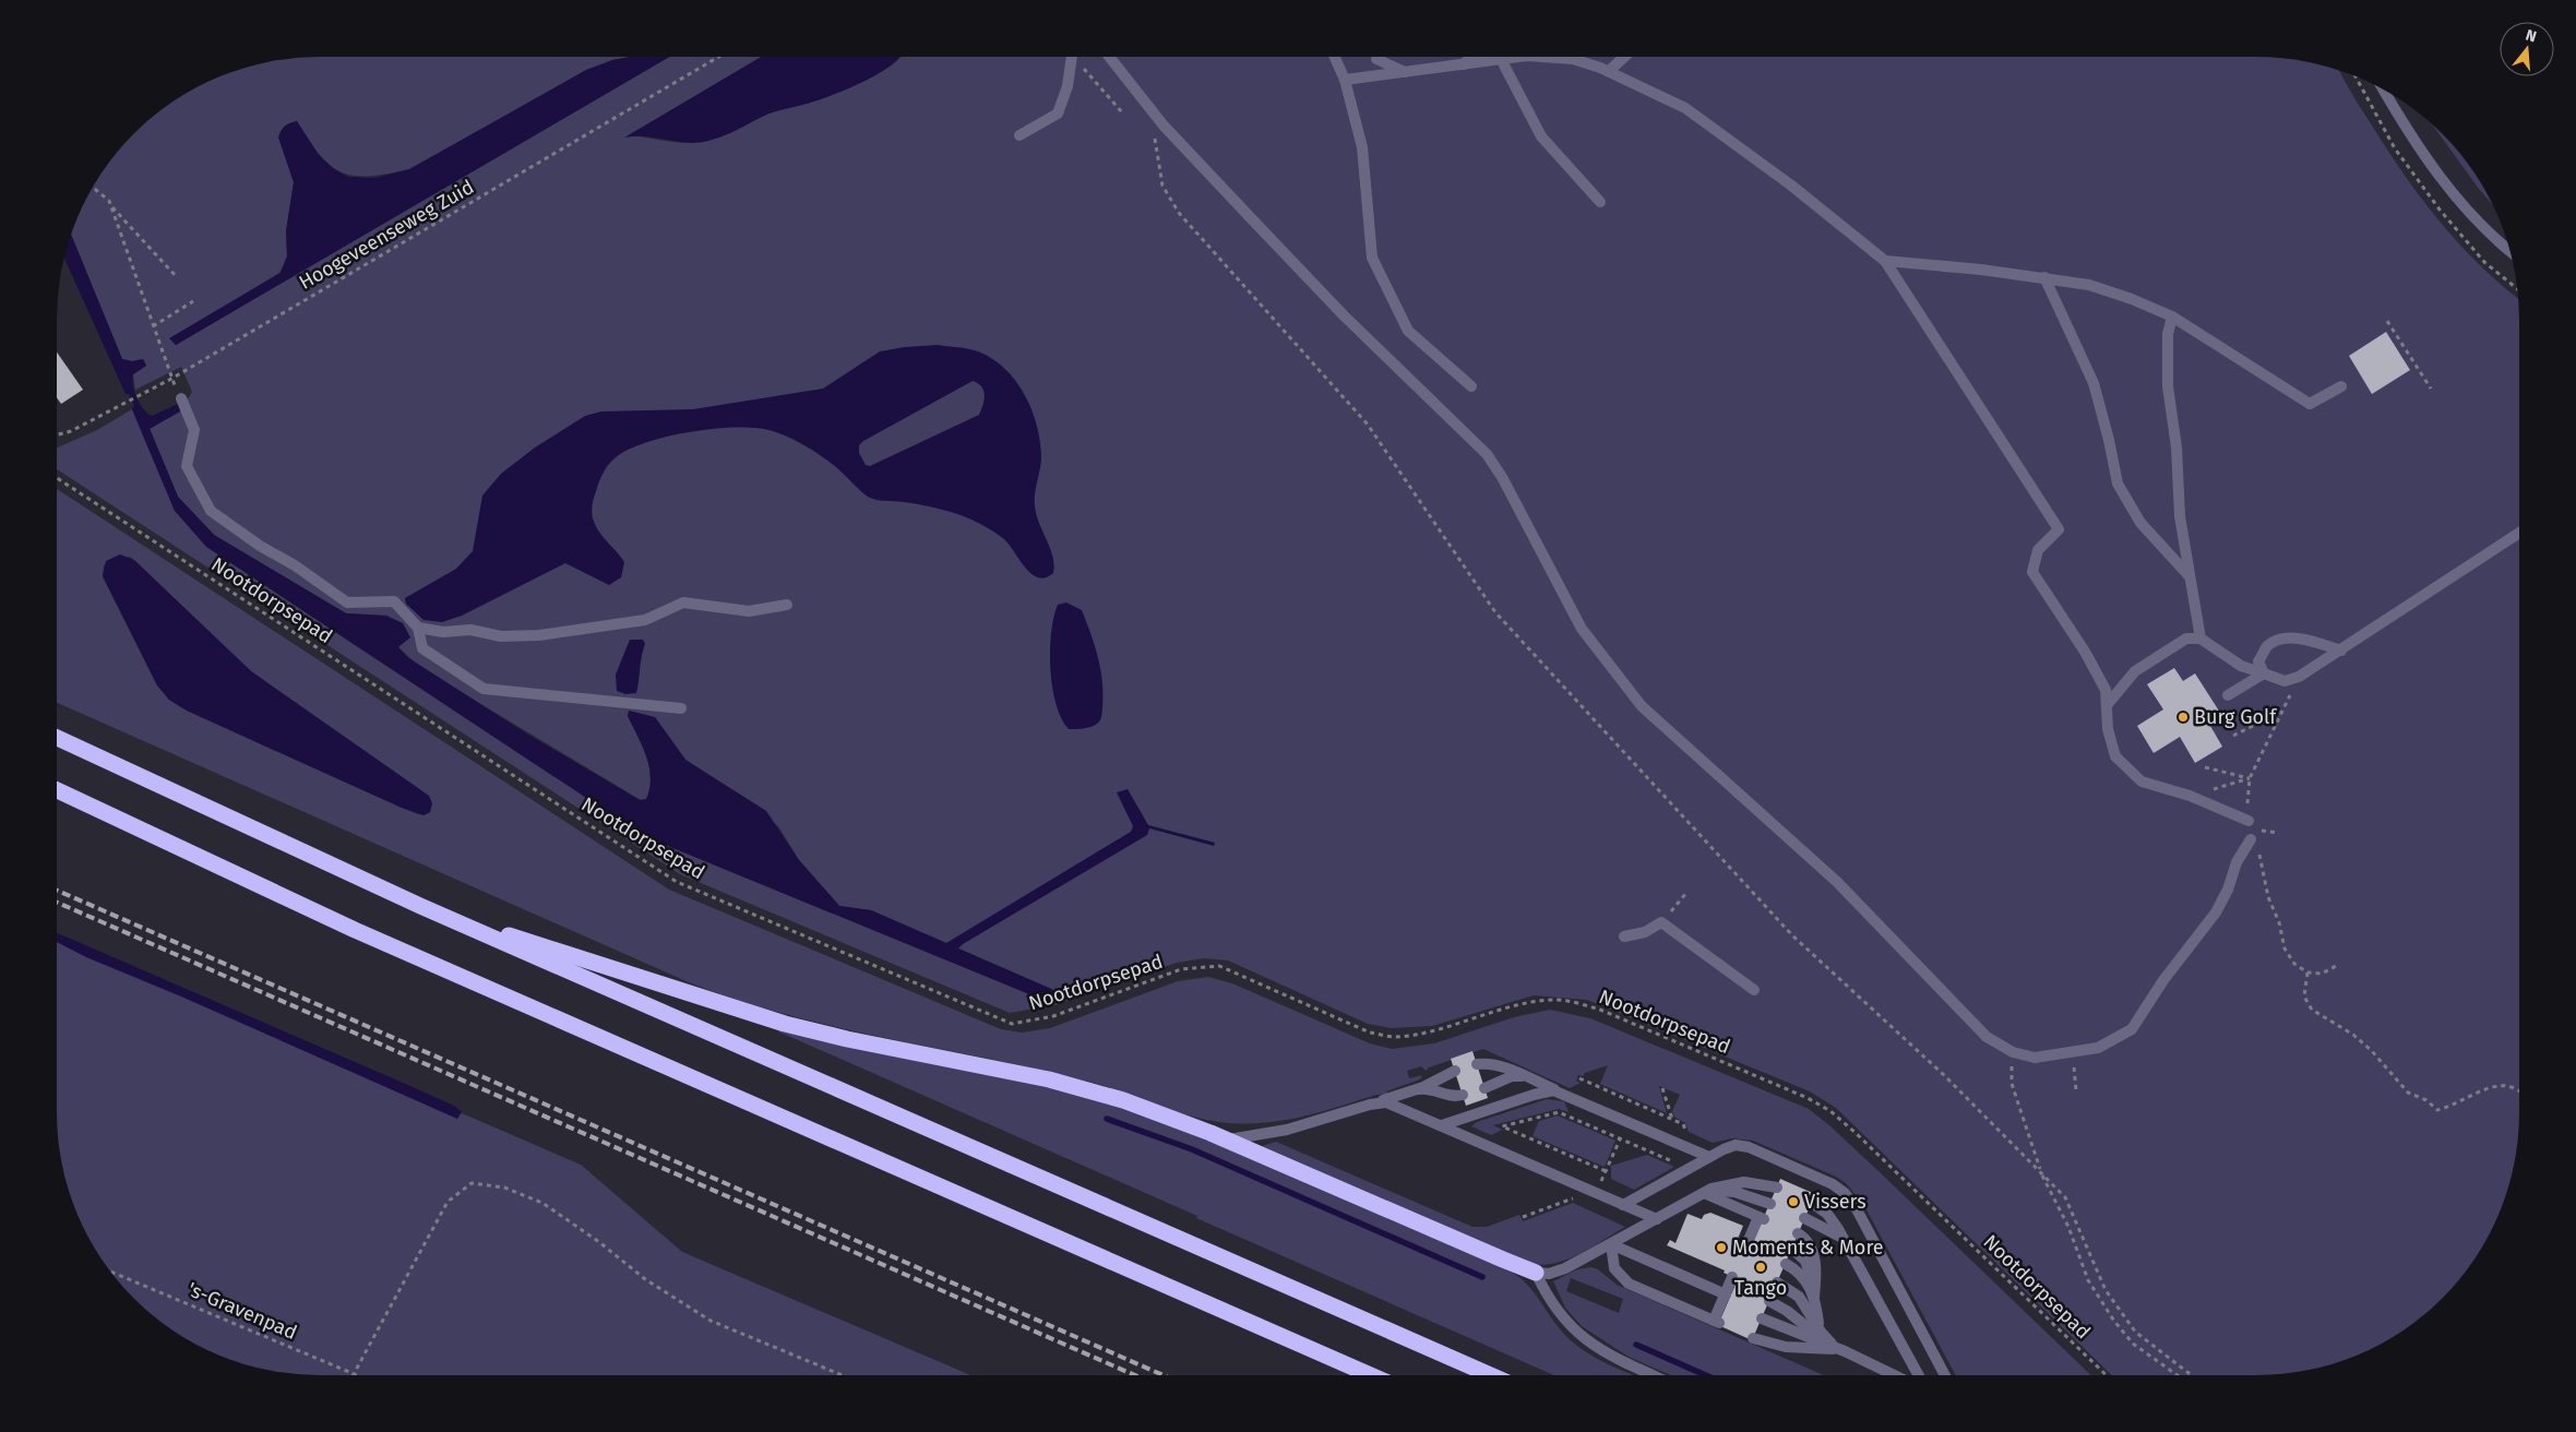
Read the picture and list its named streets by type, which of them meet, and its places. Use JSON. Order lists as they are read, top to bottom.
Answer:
{
  "streets": {
    "path": ["Hoogeveenseweg Zuid", "Nootdorpsepad", "'s-Gravenpad"]
  },
  "places": [
    "Burg Golf",
    "Vissers",
    "Moments & More",
    "Tango"
  ],
  "north": "top"
}
